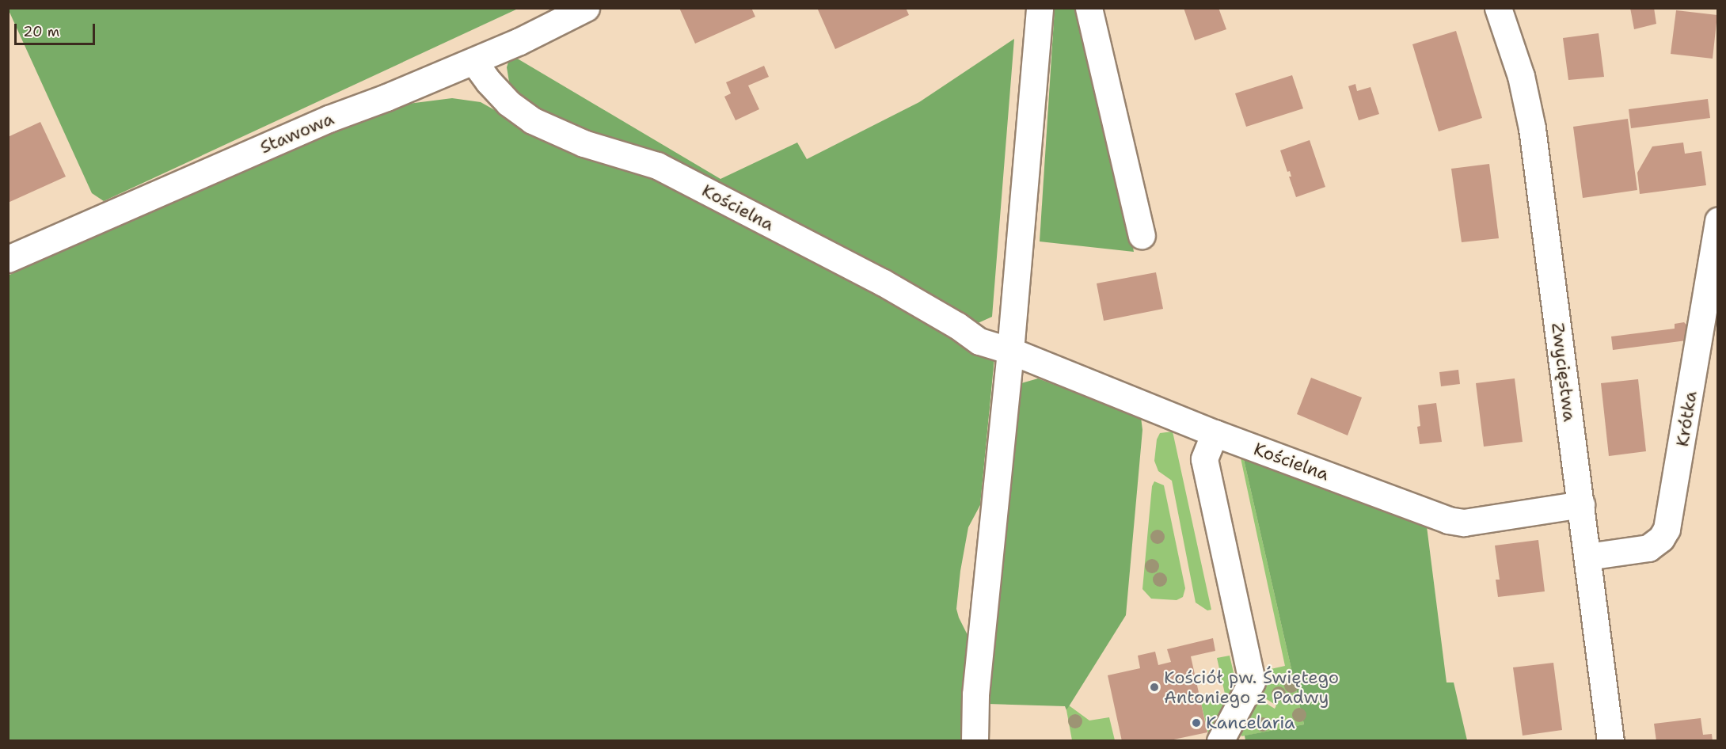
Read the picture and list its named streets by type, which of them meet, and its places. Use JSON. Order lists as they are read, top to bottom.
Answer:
{
  "streets": {
    "street": [
      "Stawowa",
      "Kościelna",
      "Zwycięstwa",
      "Krótka"
    ]
  },
  "crossings": [
    ["Stawowa", "Kościelna"],
    ["Kościelna", "Zwycięstwa"],
    ["Zwycięstwa", "Krótka"]
  ],
  "places": ["Kościół pw. Świętego Antoniego z Padwy", "Kancelaria"],
  "scale_bar": "20 m"
}
